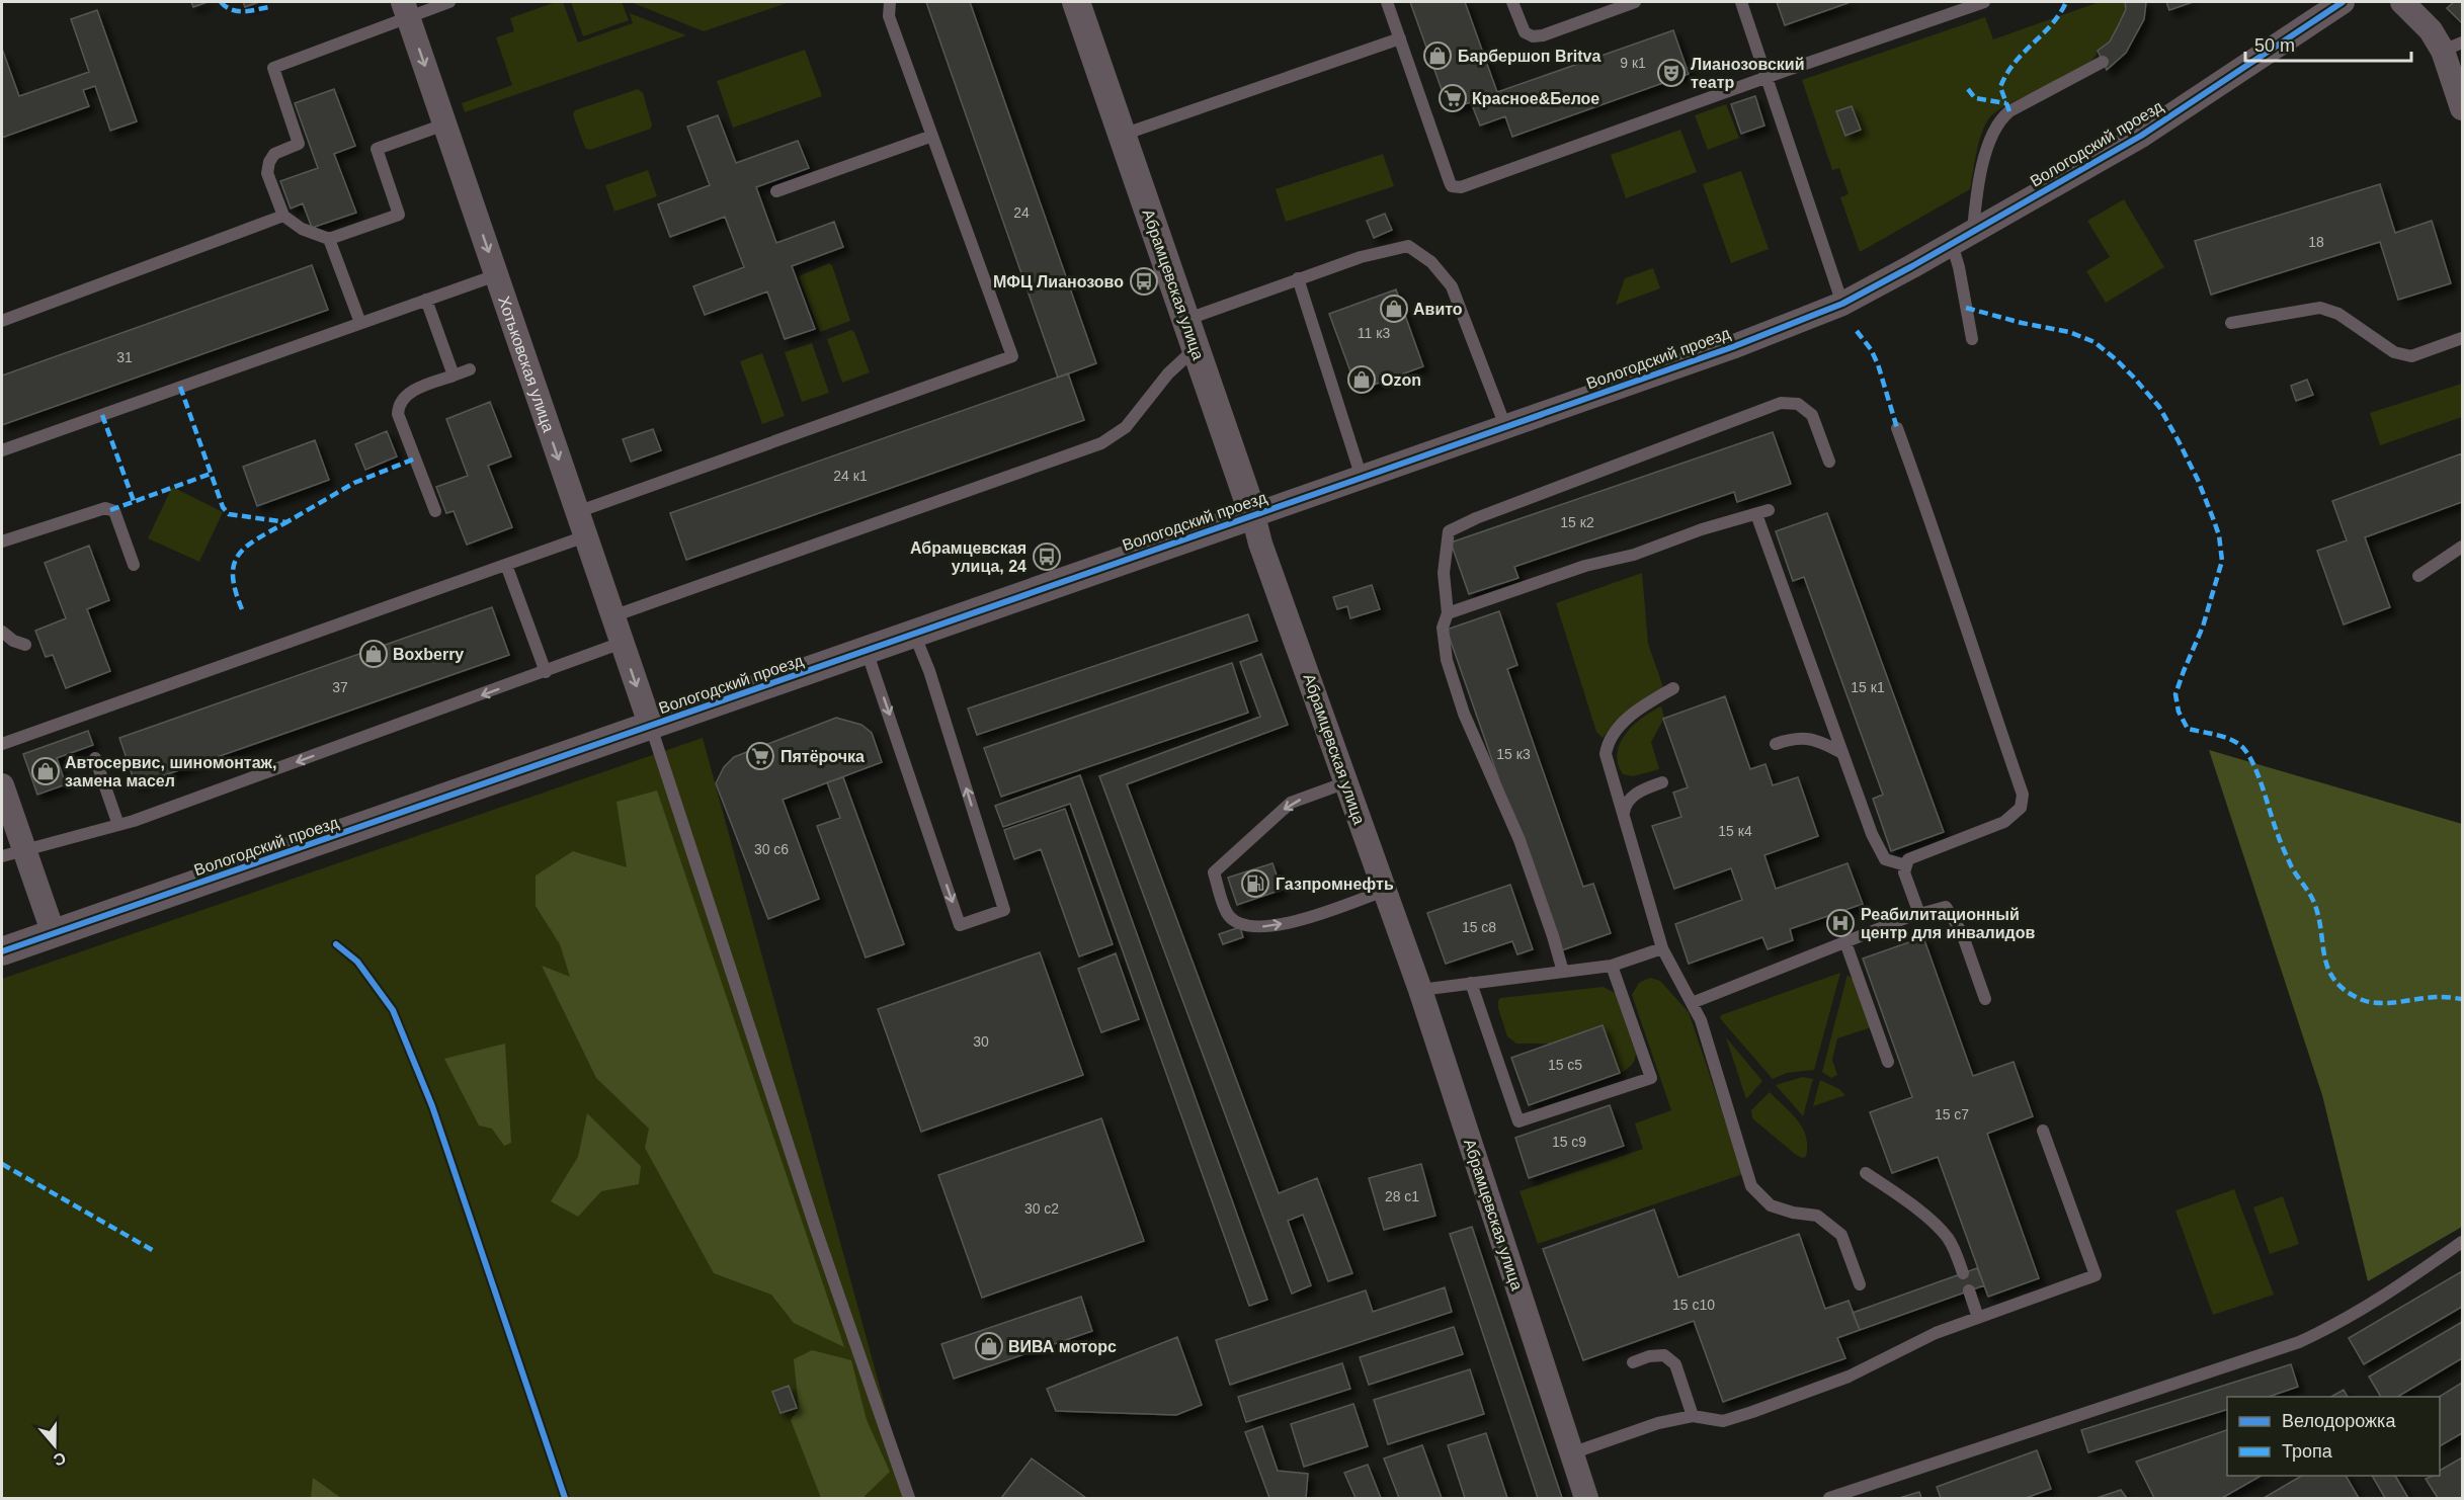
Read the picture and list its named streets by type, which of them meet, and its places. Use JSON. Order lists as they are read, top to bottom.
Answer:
{
  "streets": {
    "street": ["Вологодский проезд", "Абрамцевская улица", "Хотьковская улица"]
  },
  "crossings": [
    ["Вологодский проезд", "Абрамцевская улица"],
    ["Вологодский проезд", "Хотьковская улица"]
  ],
  "one_way": ["Хотьковская улица"],
  "places": {
    "shop": [
      "Барбершоп Britva",
      "Авито",
      "Ozon",
      "Boxberry",
      "Автосервис, шиномонтаж, замена масел",
      "ВИВА моторс"
    ],
    "theatre": ["Лианозовский театр"],
    "supermarket": ["Красное&Белое", "Пятёрочка"],
    "bus stop": ["МФЦ Лианозово", "Абрамцевская улица, 24"],
    "fuel station": ["Газпромнефть"],
    "hospital": ["Реабилитационный центр для инвалидов"]
  },
  "house_numbers": [
    "9 к1",
    "24",
    "18",
    "11 к3",
    "31",
    "24 к1",
    "15 к2",
    "37",
    "15 к1",
    "15 к3",
    "15 к4",
    "30 с6",
    "15 с8",
    "30",
    "15 с5",
    "15 с7",
    "15 с9",
    "28 с1",
    "30 с2",
    "15 с10"
  ],
  "legend": ["Велодорожка", "Тропа"],
  "scale_bar": "50 m",
  "north": "bottom"
}
